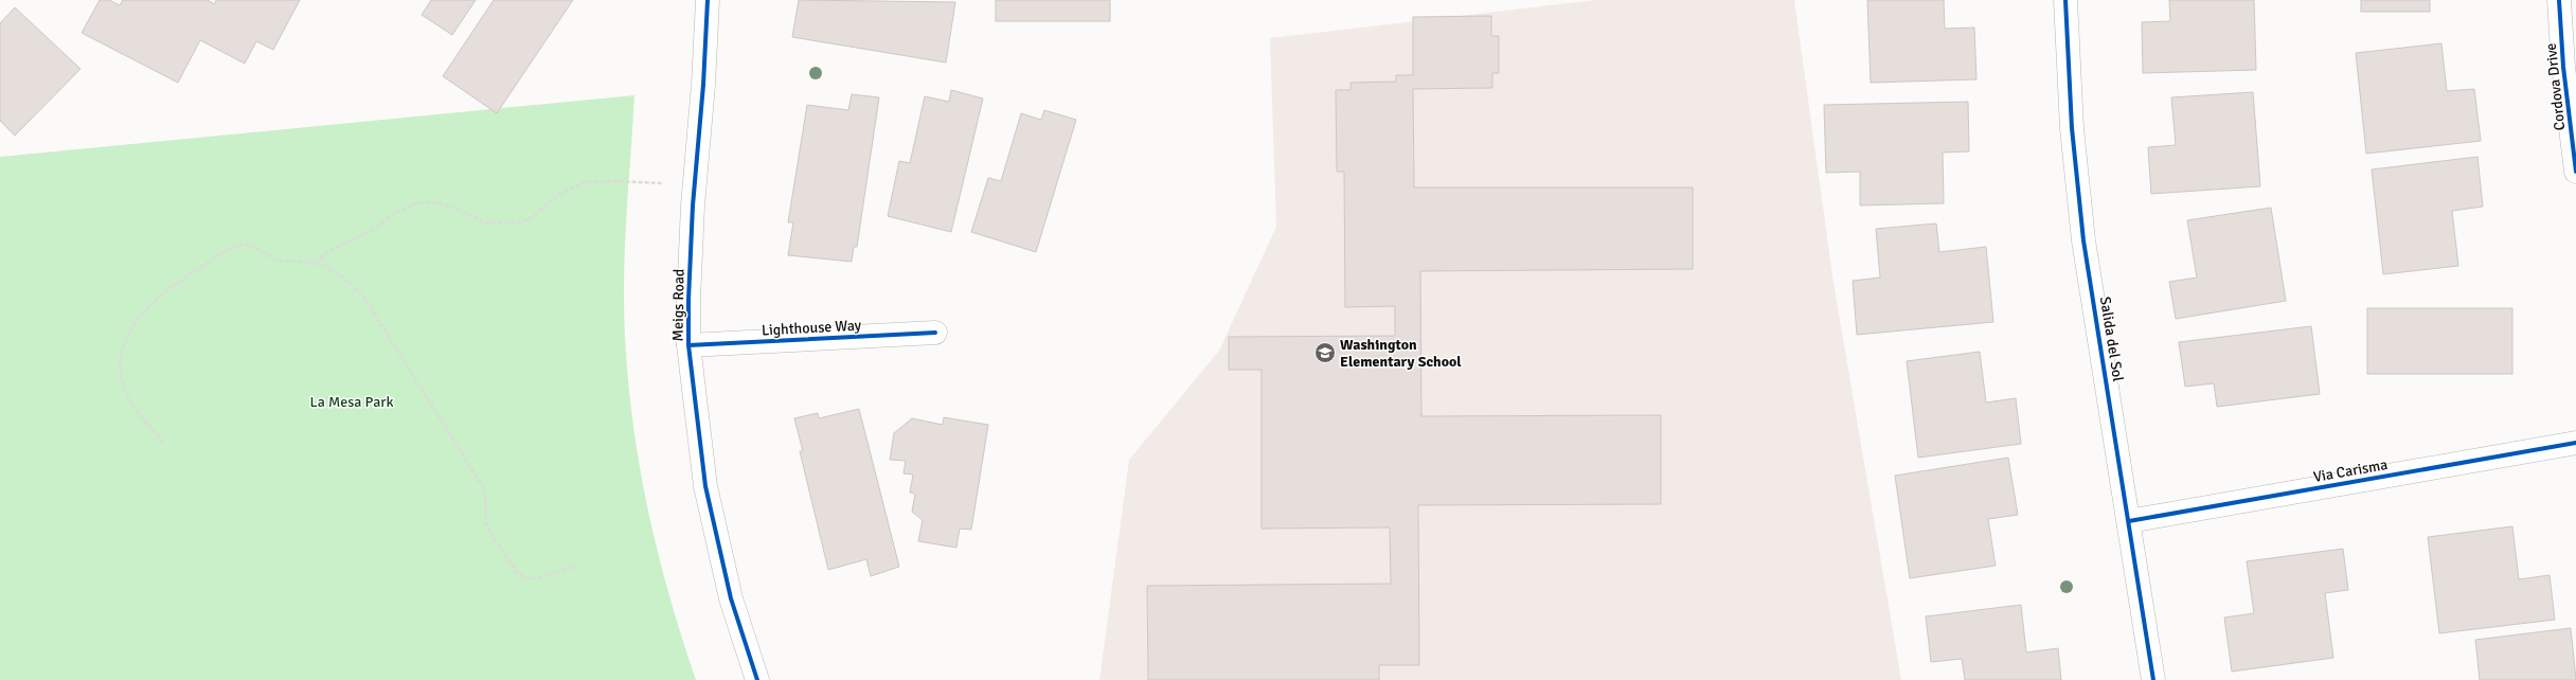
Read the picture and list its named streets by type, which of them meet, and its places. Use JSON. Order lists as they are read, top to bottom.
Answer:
{
  "streets": {
    "street": [
      "Cordova Drive",
      "Meigs Road",
      "Lighthouse Way",
      "Salida del Sol",
      "Via Carisma"
    ]
  },
  "crossings": [
    ["Meigs Road", "Lighthouse Way"],
    ["Salida del Sol", "Via Carisma"]
  ],
  "parks": ["La Mesa Park"],
  "places": {
    "school or university": ["Washington Elementary School"]
  }
}
